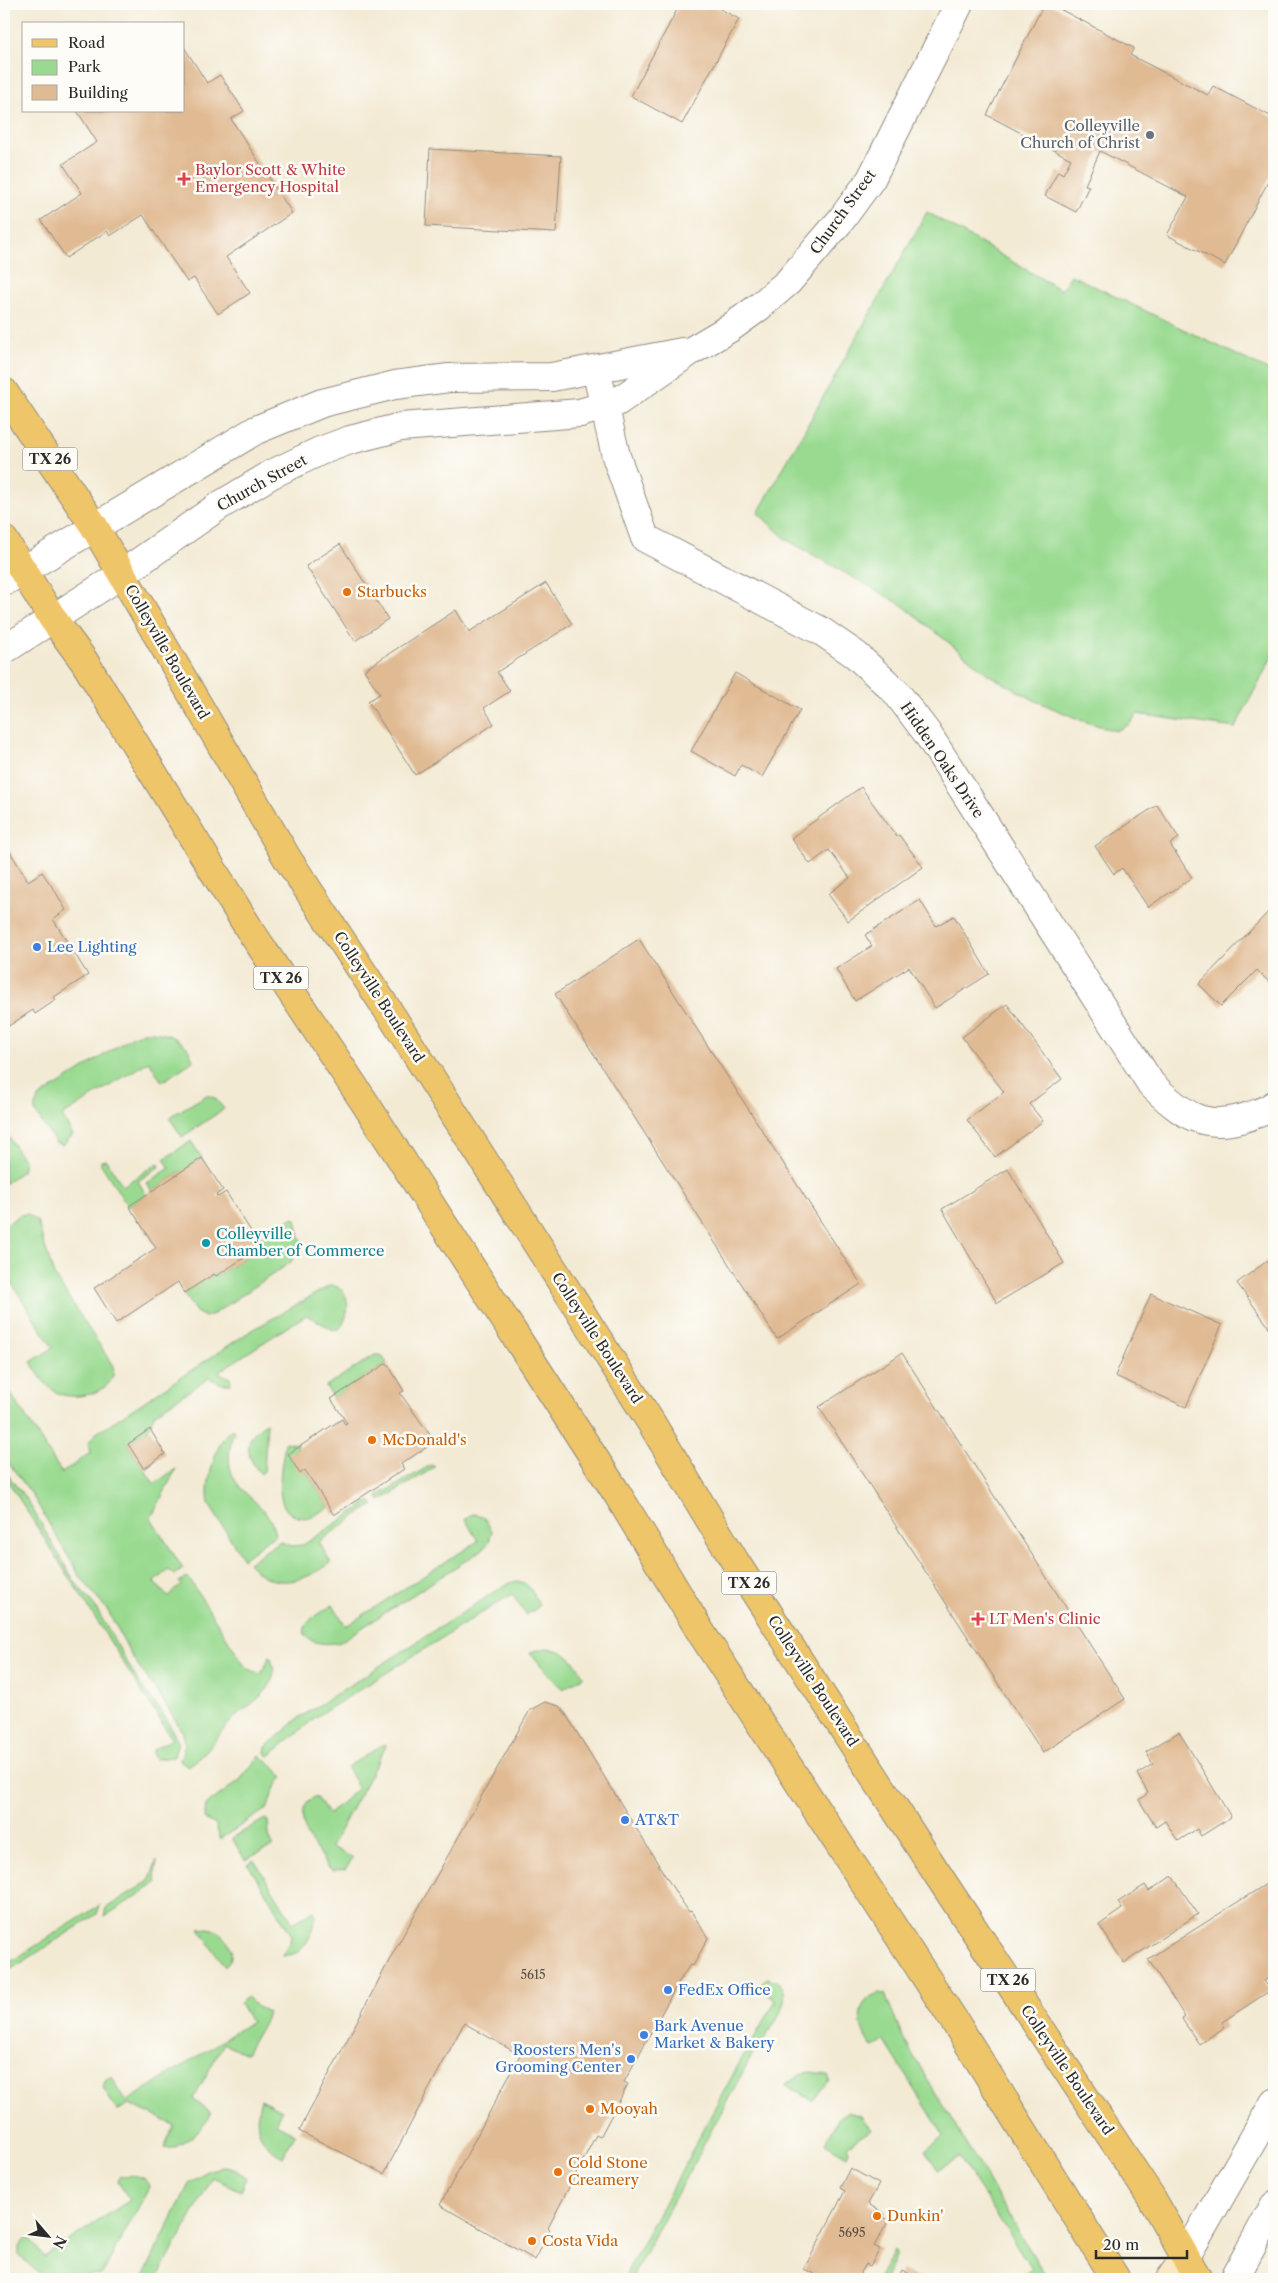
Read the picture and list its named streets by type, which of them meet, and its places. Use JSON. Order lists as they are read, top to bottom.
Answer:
{
  "streets": {
    "main road": ["TX 26", "Colleyville Boulevard"],
    "street": ["Church Street", "Hidden Oaks Drive"]
  },
  "crossings": [
    ["Church Street", "TX 26"],
    ["Church Street", "Colleyville Boulevard"],
    ["Church Street", "Hidden Oaks Drive"]
  ],
  "places": {
    "other": [
      "Colleyville Church of Christ",
      "Starbucks",
      "Lee Lighting",
      "Colleyville Chamber of Commerce",
      "McDonald's",
      "AT&T",
      "FedEx Office",
      "Bark Avenue Market & Bakery",
      "Roosters Men's Grooming Center",
      "Mooyah",
      "Cold Stone Creamery",
      "Dunkin'",
      "Costa Vida"
    ],
    "health": ["Baylor Scott & White Emergency Hospital", "LT Men's Clinic"]
  },
  "house_numbers": ["5615", "5695"],
  "legend": ["Road", "Park", "Building"],
  "scale_bar": "20 m",
  "north": "bottom right"
}
